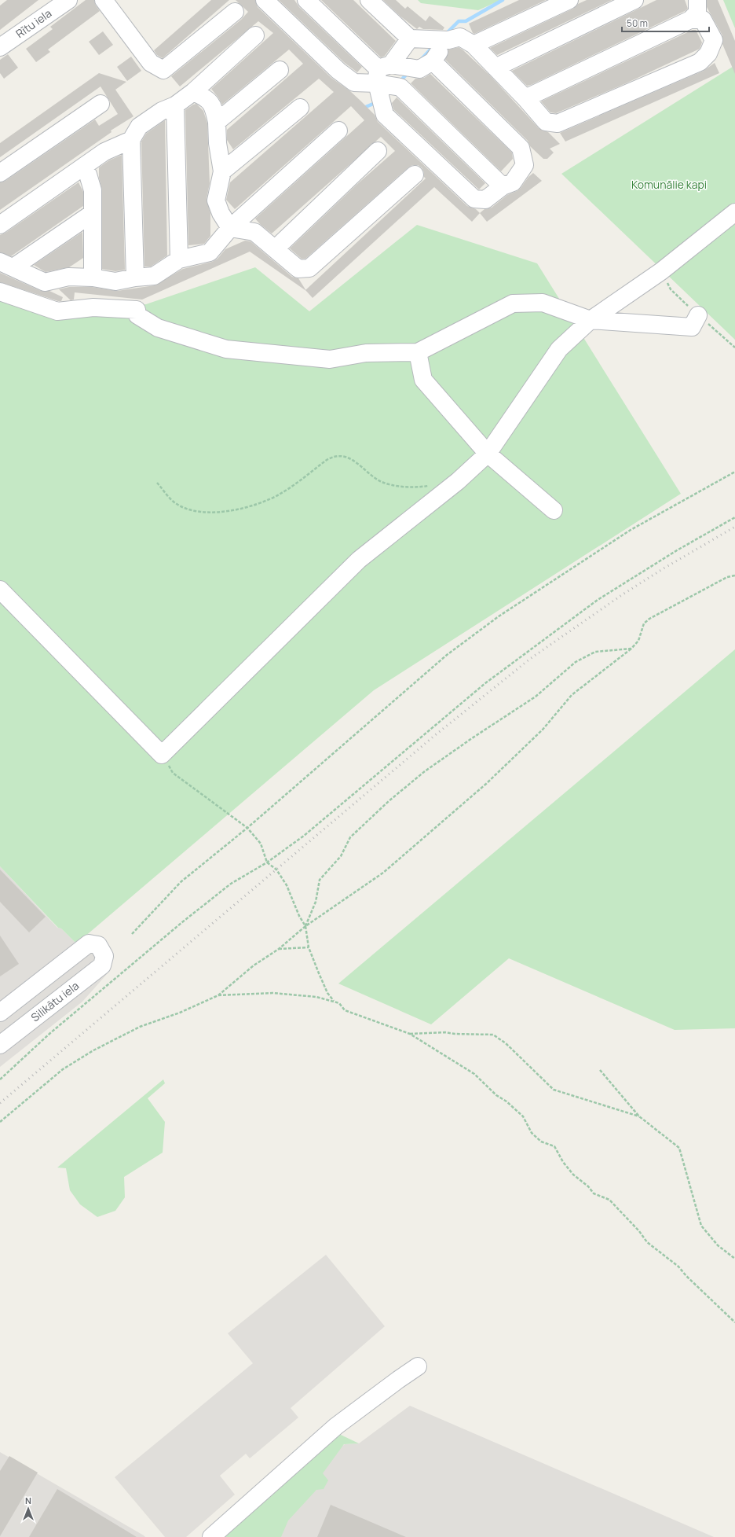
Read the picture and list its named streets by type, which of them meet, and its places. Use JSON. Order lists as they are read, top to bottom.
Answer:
{
  "streets": {
    "street": ["Rītu iela", "Silikātu iela"]
  },
  "parks": ["Komunālie kapi"],
  "scale_bar": "50 m",
  "north": "top"
}
